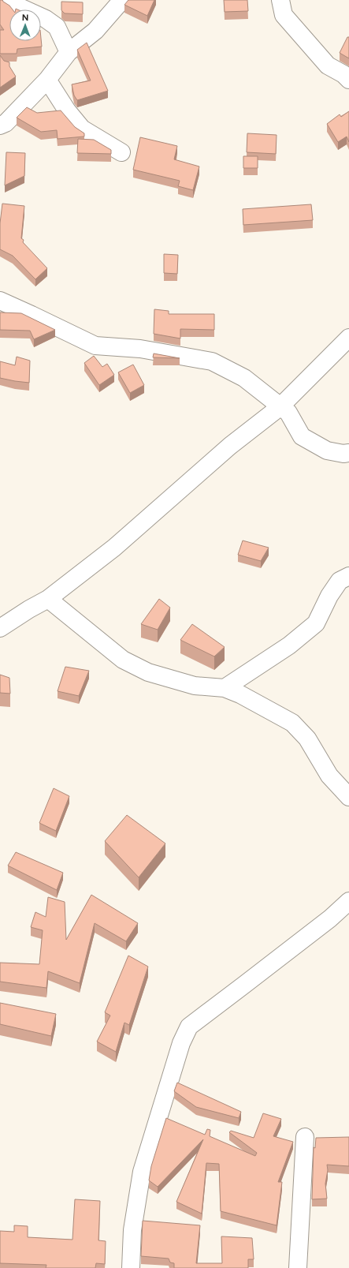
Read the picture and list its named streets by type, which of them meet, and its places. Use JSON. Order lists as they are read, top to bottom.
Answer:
{
  "north": "top"
}
